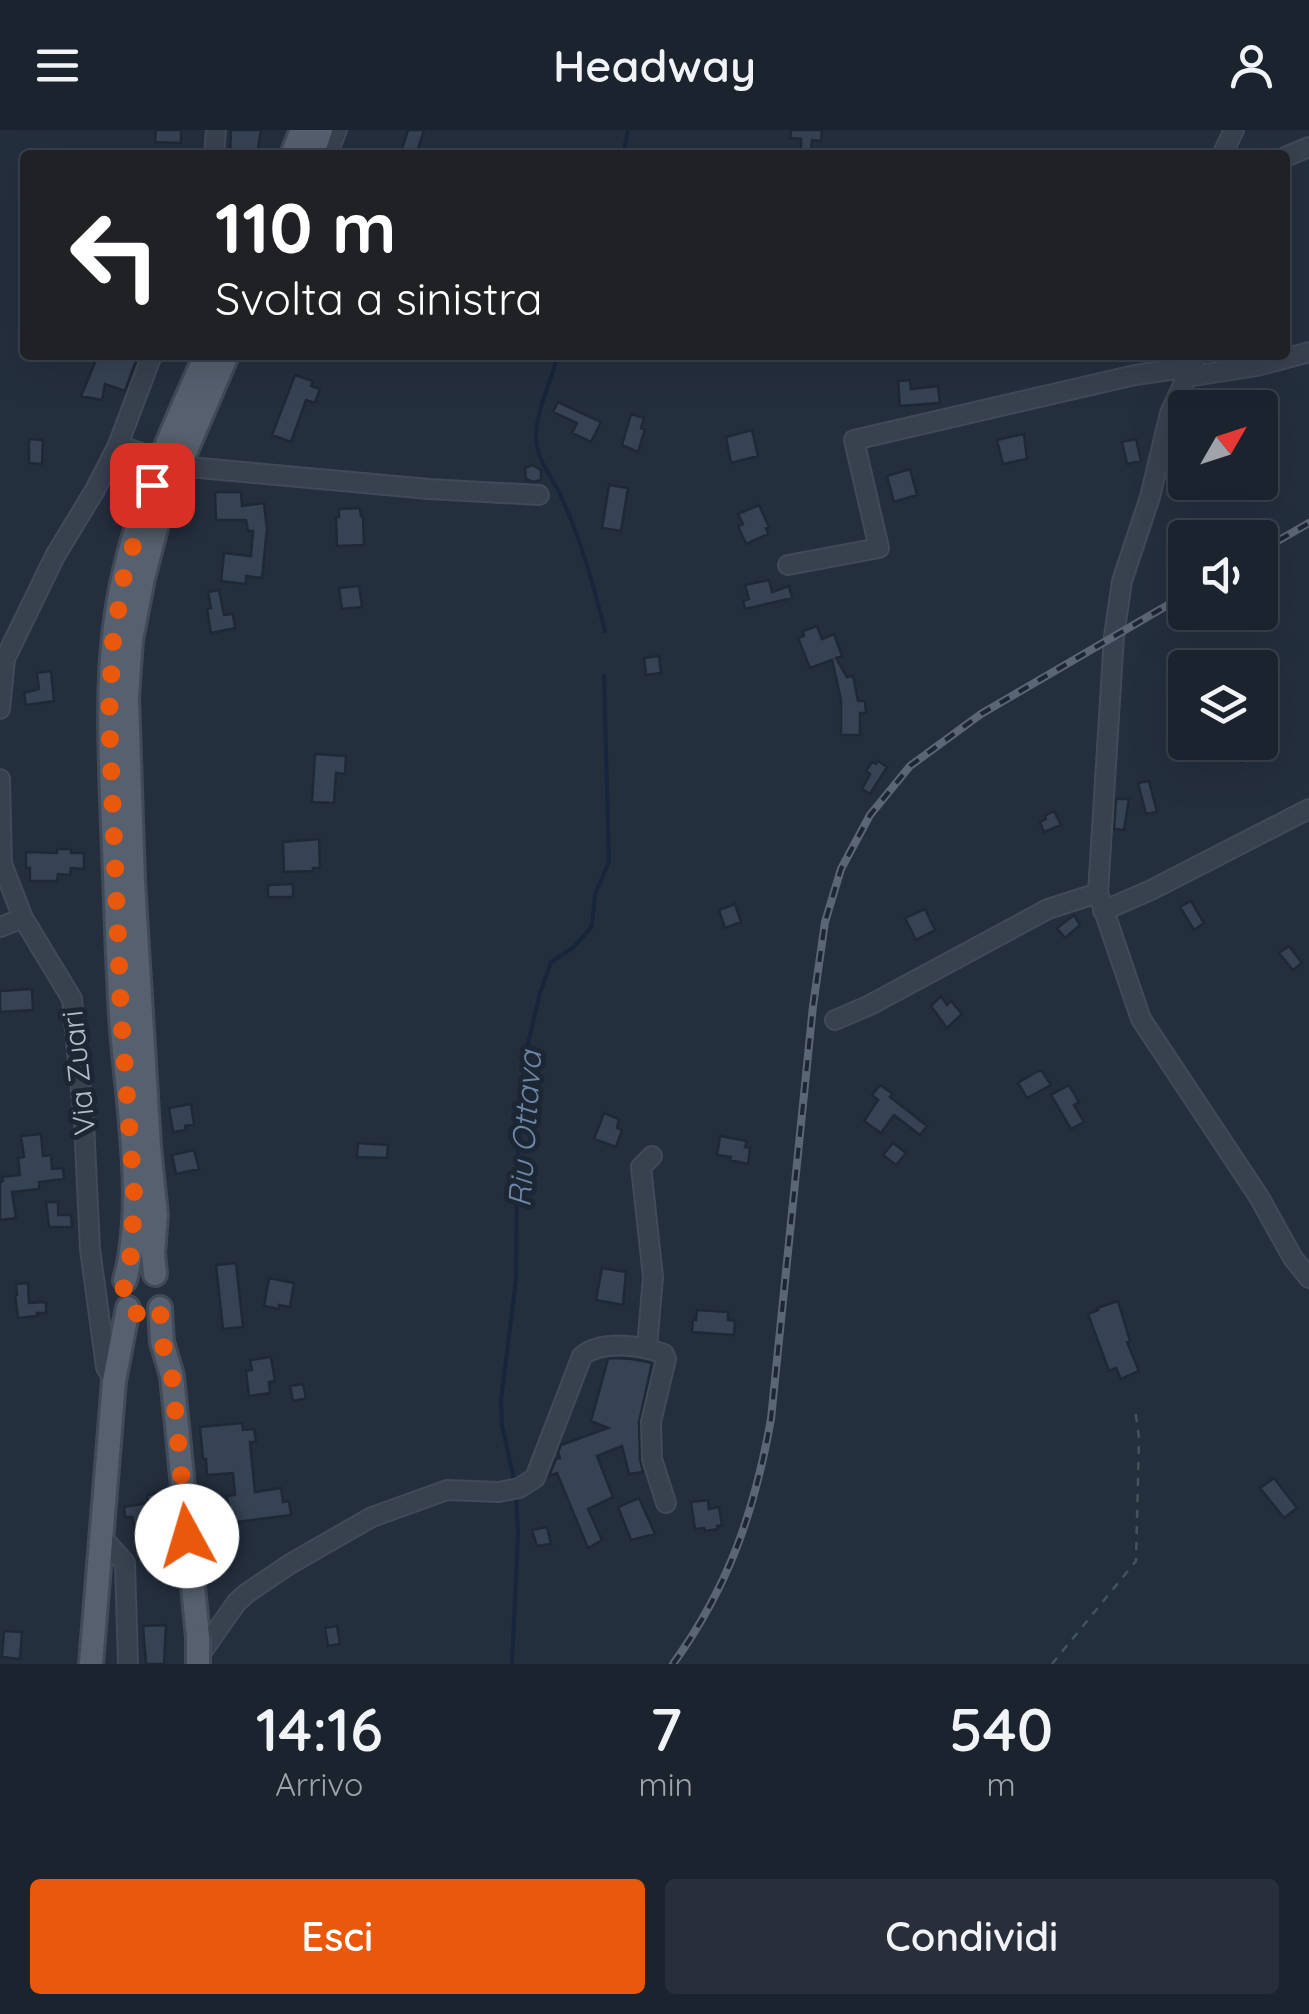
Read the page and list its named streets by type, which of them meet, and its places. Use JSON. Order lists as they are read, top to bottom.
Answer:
{
  "streets": {
    "street": ["Via Zuari"]
  },
  "water": ["Riu Ottava"],
  "north": "top right",
  "page": {
    "header": "Headway",
    "turn": ["110 m", "Svolta a sinistra"],
    "eta": [
      "14:16",
      "Arrivo",
      "7",
      "min",
      "540",
      "m"
    ],
    "buttons": ["Esci", "Condividi"]
  }
}
